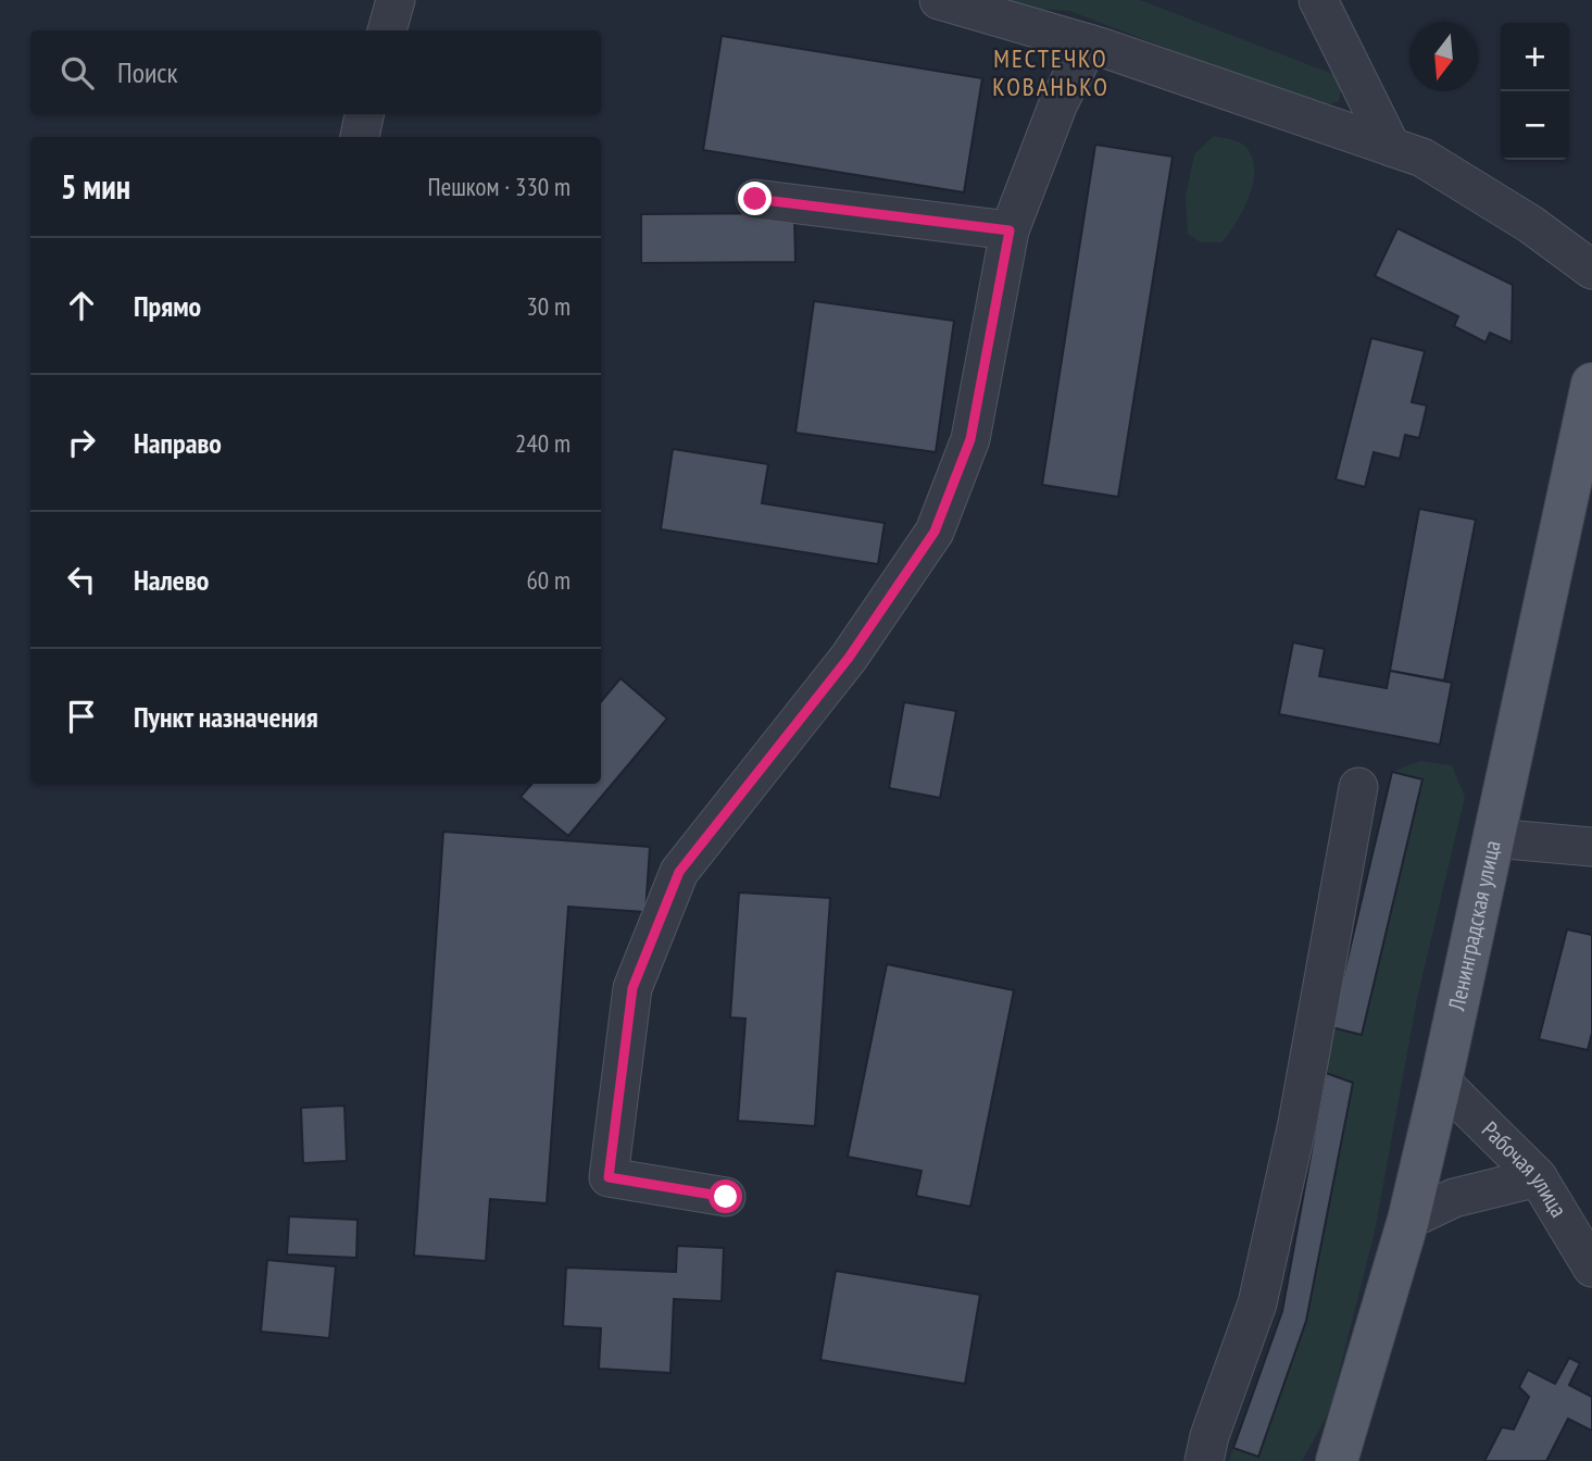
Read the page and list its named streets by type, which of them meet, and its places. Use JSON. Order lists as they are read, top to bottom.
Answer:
{
  "streets": {
    "main road": ["Ленинградская улица"],
    "street": ["Рабочая улица"]
  },
  "crossings": [
    ["Ленинградская улица", "Рабочая улица"]
  ],
  "districts": ["МЕСТЕЧКО КОВАНЬКО"],
  "north": "bottom",
  "page": {
    "map_buttons": ["+", "−"],
    "search": "Поиск",
    "heading": ["5 мин", "Пешком · 330 m"],
    "list": [
      ["Прямо", "30 m"],
      ["Направо", "240 m"],
      ["Налево", "60 m"],
      "Пункт назначения"
    ]
  }
}
